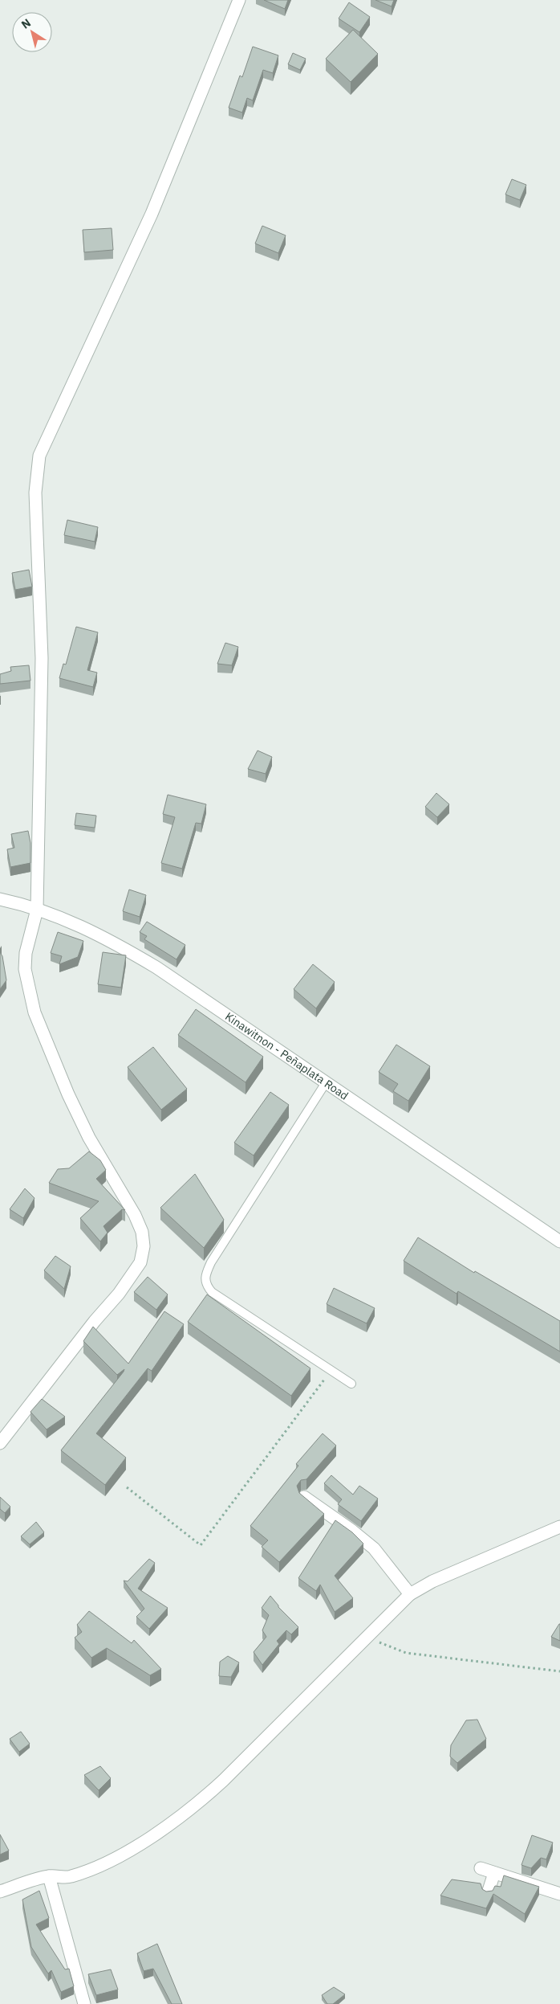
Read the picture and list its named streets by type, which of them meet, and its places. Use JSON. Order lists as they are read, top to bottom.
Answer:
{
  "streets": {
    "street": ["Kinawitnon - Peñaplata Road"]
  },
  "north": "top left"
}
